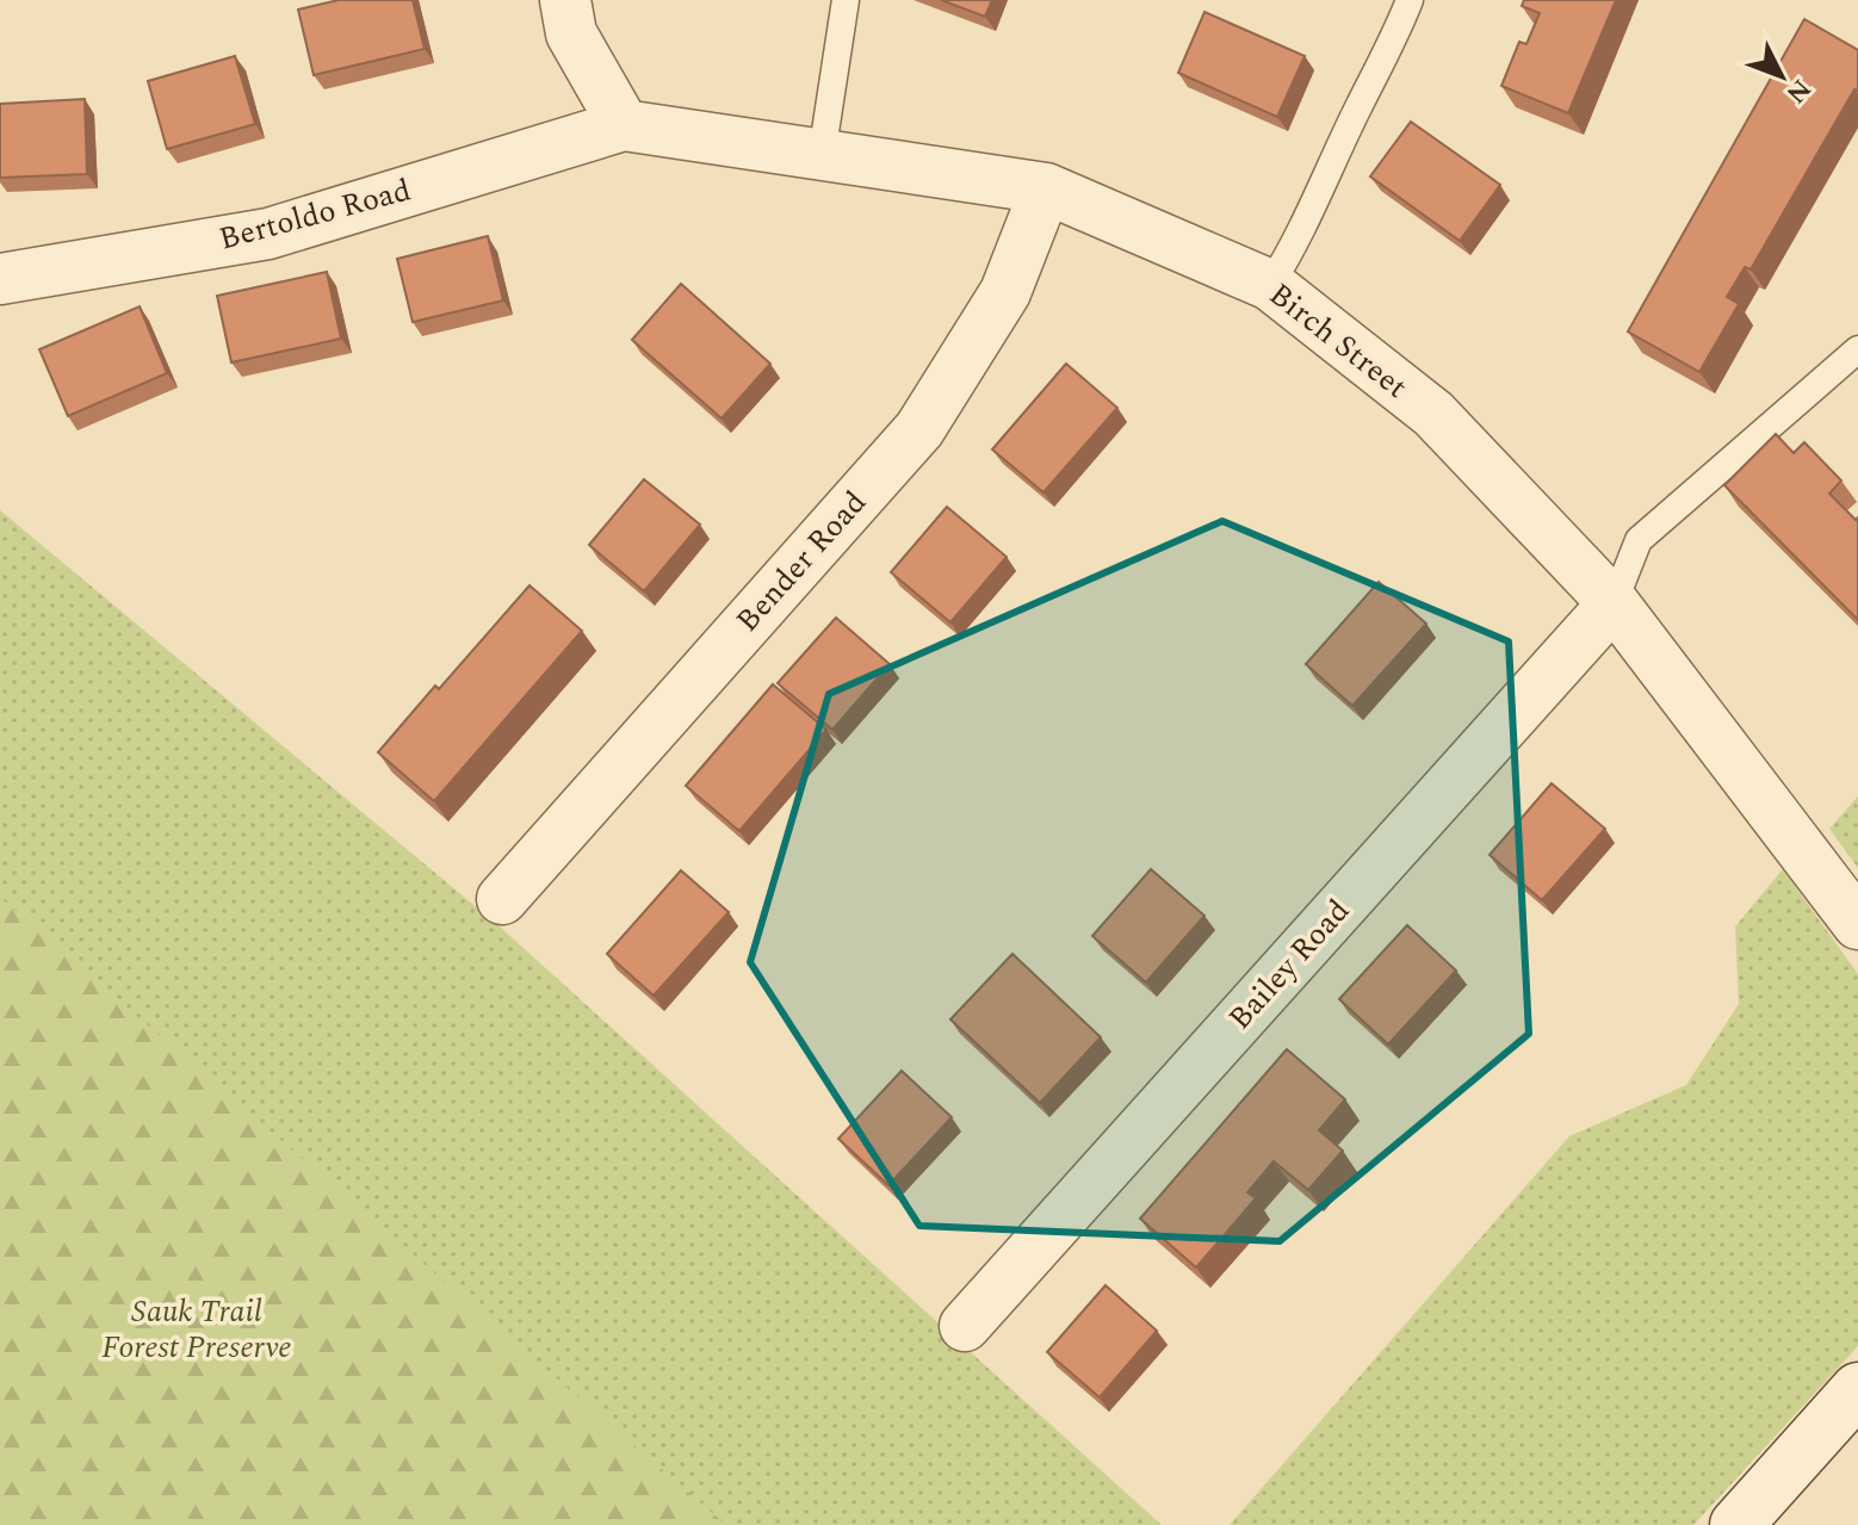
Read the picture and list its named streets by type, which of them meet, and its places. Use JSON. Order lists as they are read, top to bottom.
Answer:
{
  "streets": {
    "street": [
      "Bertoldo Road",
      "Birch Street",
      "Bender Road",
      "Bailey Road"
    ]
  },
  "crossings": [
    ["Bertoldo Road", "Birch Street"],
    ["Birch Street", "Bender Road"],
    ["Birch Street", "Bailey Road"]
  ],
  "parks": ["Sauk Trail Forest Preserve"],
  "north": "bottom right"
}
